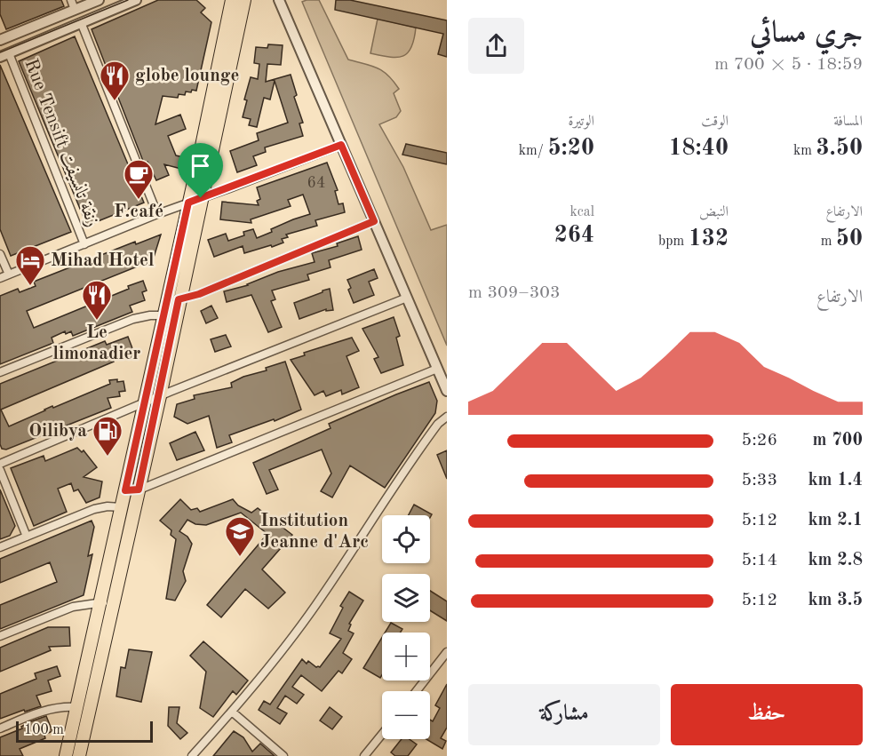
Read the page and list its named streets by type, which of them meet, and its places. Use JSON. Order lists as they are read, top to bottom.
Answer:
{
  "streets": {
    "street": ["Rue Tensift زنقة تانسيفت"]
  },
  "places": {
    "restaurant": ["globe lounge", "Le limonadier"],
    "cafe": ["F.café"],
    "hotel": ["Mihad Hotel"],
    "fuel station": ["Oilibya"],
    "school or university": ["Institution Jeanne d'Arc"]
  },
  "house_numbers": ["64"],
  "scale_bar": "100 m",
  "page": {
    "heading": ["جري مسائي", "18:59 · 5 × 700 m"],
    "stats": [
      ["المسافة", "3.50 km"],
      ["الوقت", "18:40"],
      ["الوتيرة", "5:20 /km"],
      ["الارتفاع", "50 m"],
      ["النبض", "132 bpm"],
      ["kcal", "264"]
    ],
    "chart": ["الارتفاع", "303–309 m"],
    "list": [
      {
        "name": "700 m",
        "note": "5:26"
      },
      {
        "name": "1.4 km",
        "note": "5:33"
      },
      {
        "name": "2.1 km",
        "note": "5:12"
      },
      {
        "name": "2.8 km",
        "note": "5:14"
      },
      {
        "name": "3.5 km",
        "note": "5:12"
      }
    ],
    "map_buttons": ["+", "−"],
    "buttons": ["حفظ", "مشاركة"],
    "scale": "100 m"
  }
}
